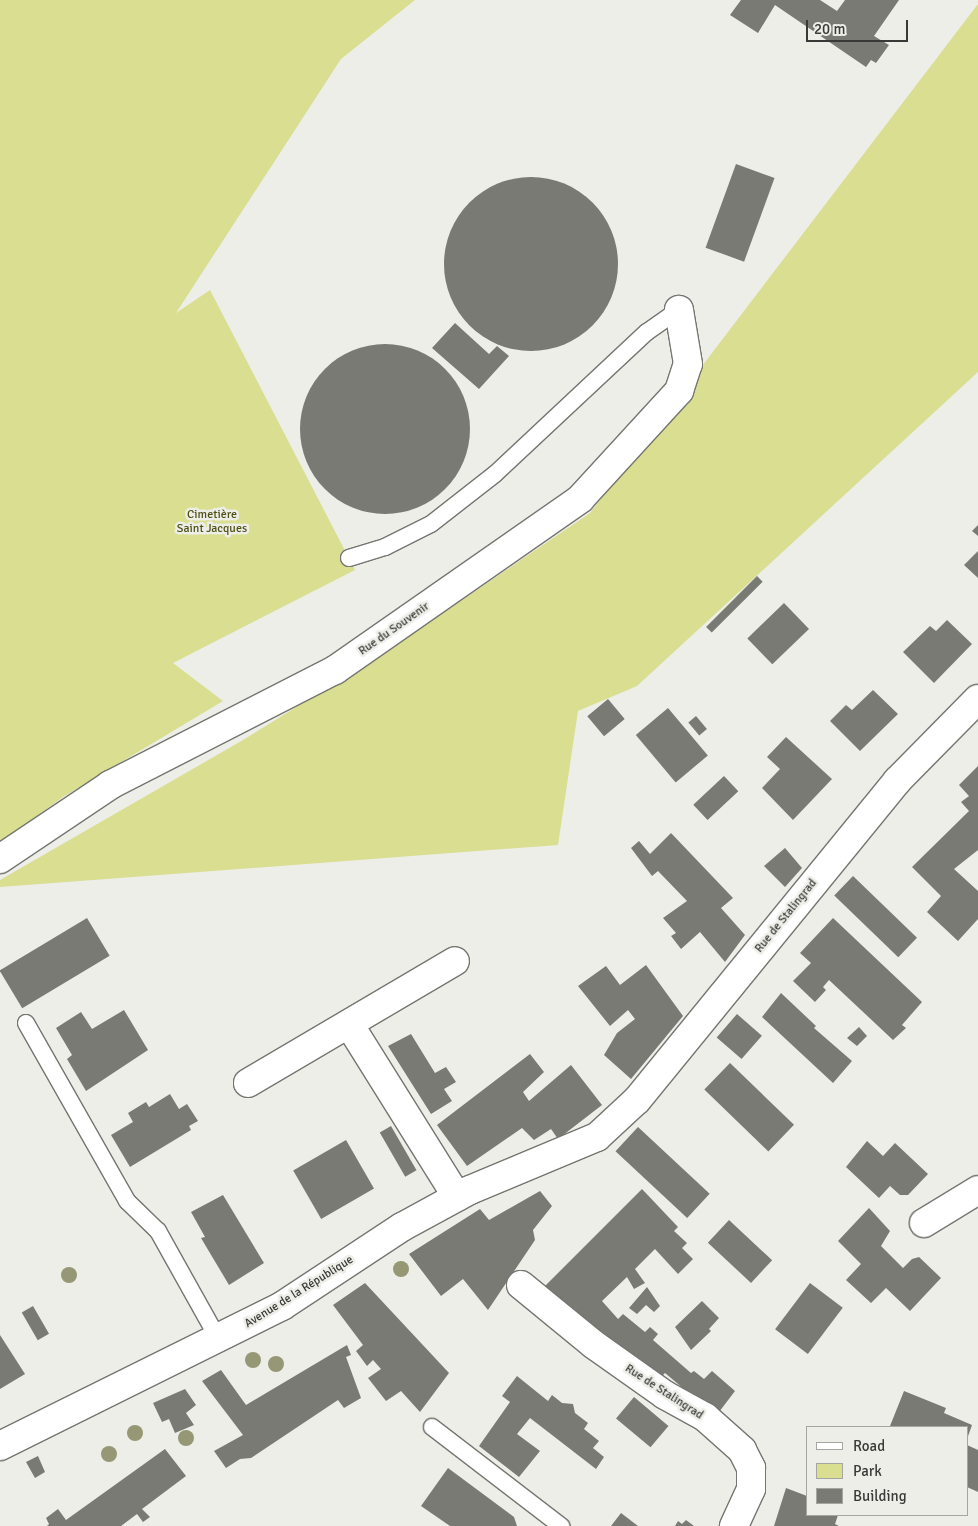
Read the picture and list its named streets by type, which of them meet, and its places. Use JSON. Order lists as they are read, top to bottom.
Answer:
{
  "streets": {
    "street": ["Rue du Souvenir", "Rue de Stalingrad", "Avenue de la République"]
  },
  "crossings": [
    ["Rue de Stalingrad", "Avenue de la République"]
  ],
  "parks": ["Cimetière Saint Jacques"],
  "legend": ["Road", "Park", "Building"],
  "scale_bar": "20 m"
}
